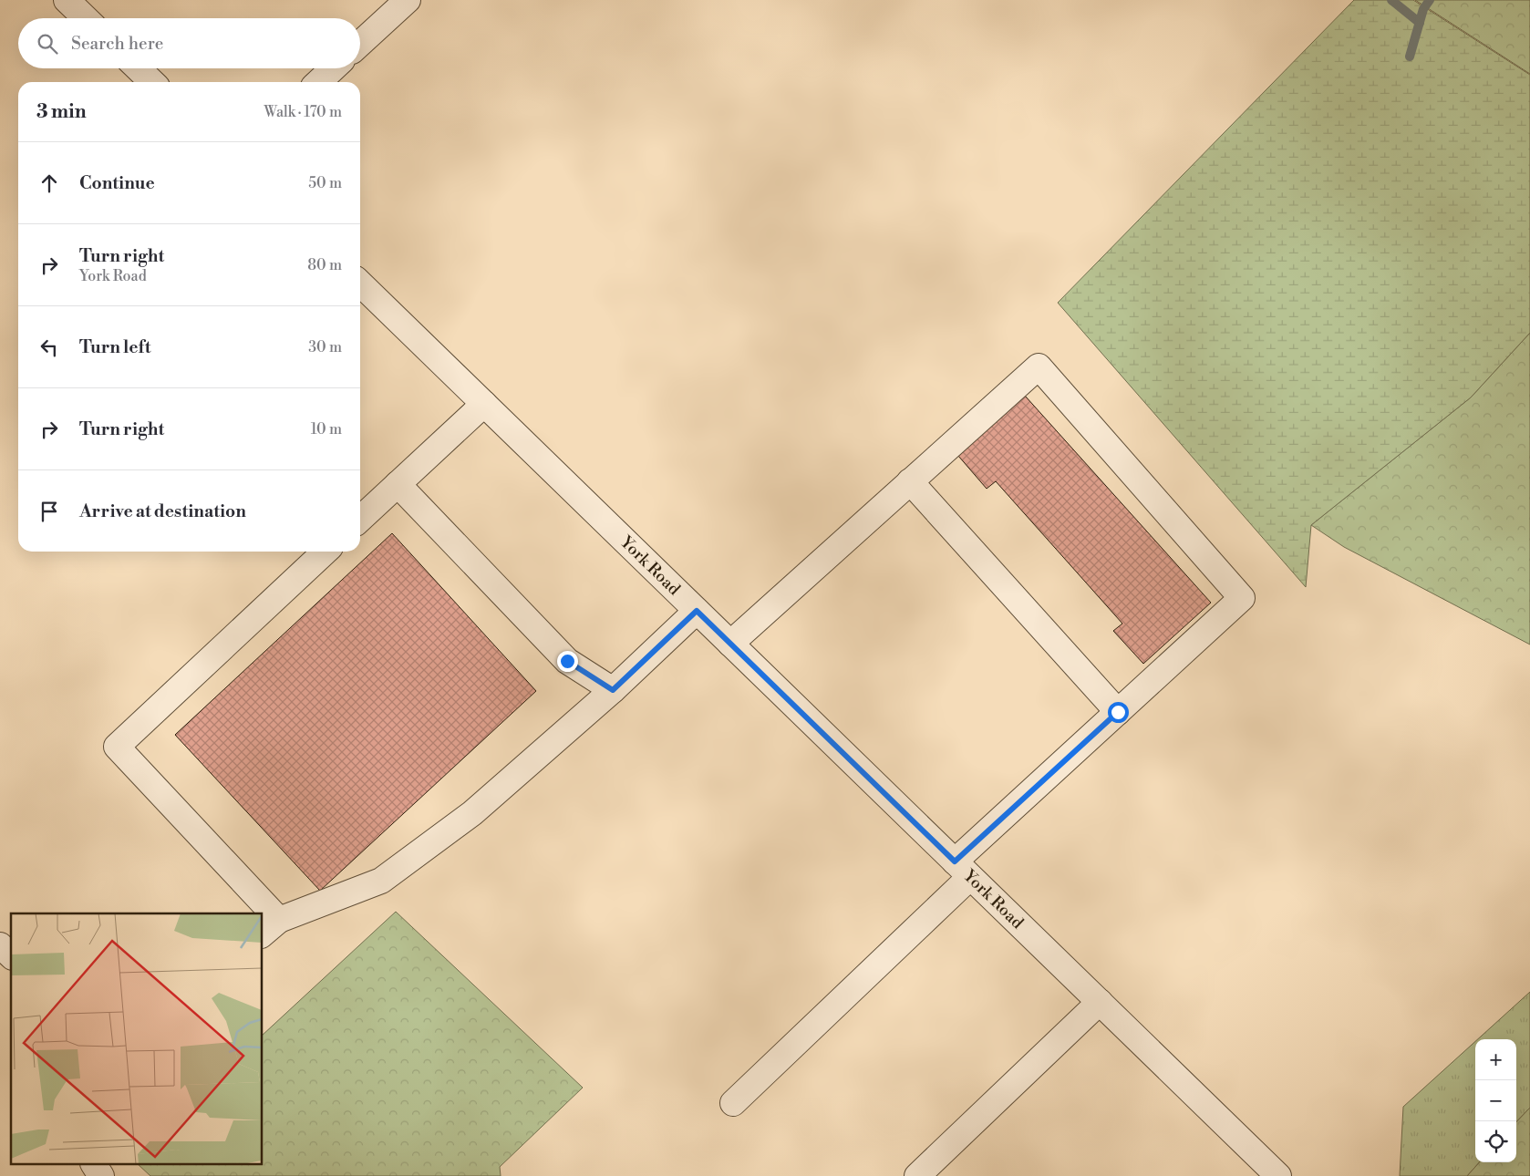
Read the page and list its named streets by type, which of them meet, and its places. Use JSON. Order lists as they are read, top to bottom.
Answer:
{
  "streets": {
    "street": ["York Road"]
  },
  "page": {
    "search": "Search here",
    "heading": ["3 min", "Walk · 170 m"],
    "list": [
      ["Continue", "50 m"],
      ["Turn right", "York Road", "80 m"],
      ["Turn left", "30 m"],
      ["Turn right", "10 m"],
      "Arrive at destination"
    ],
    "map_buttons": ["+", "−"]
  }
}
